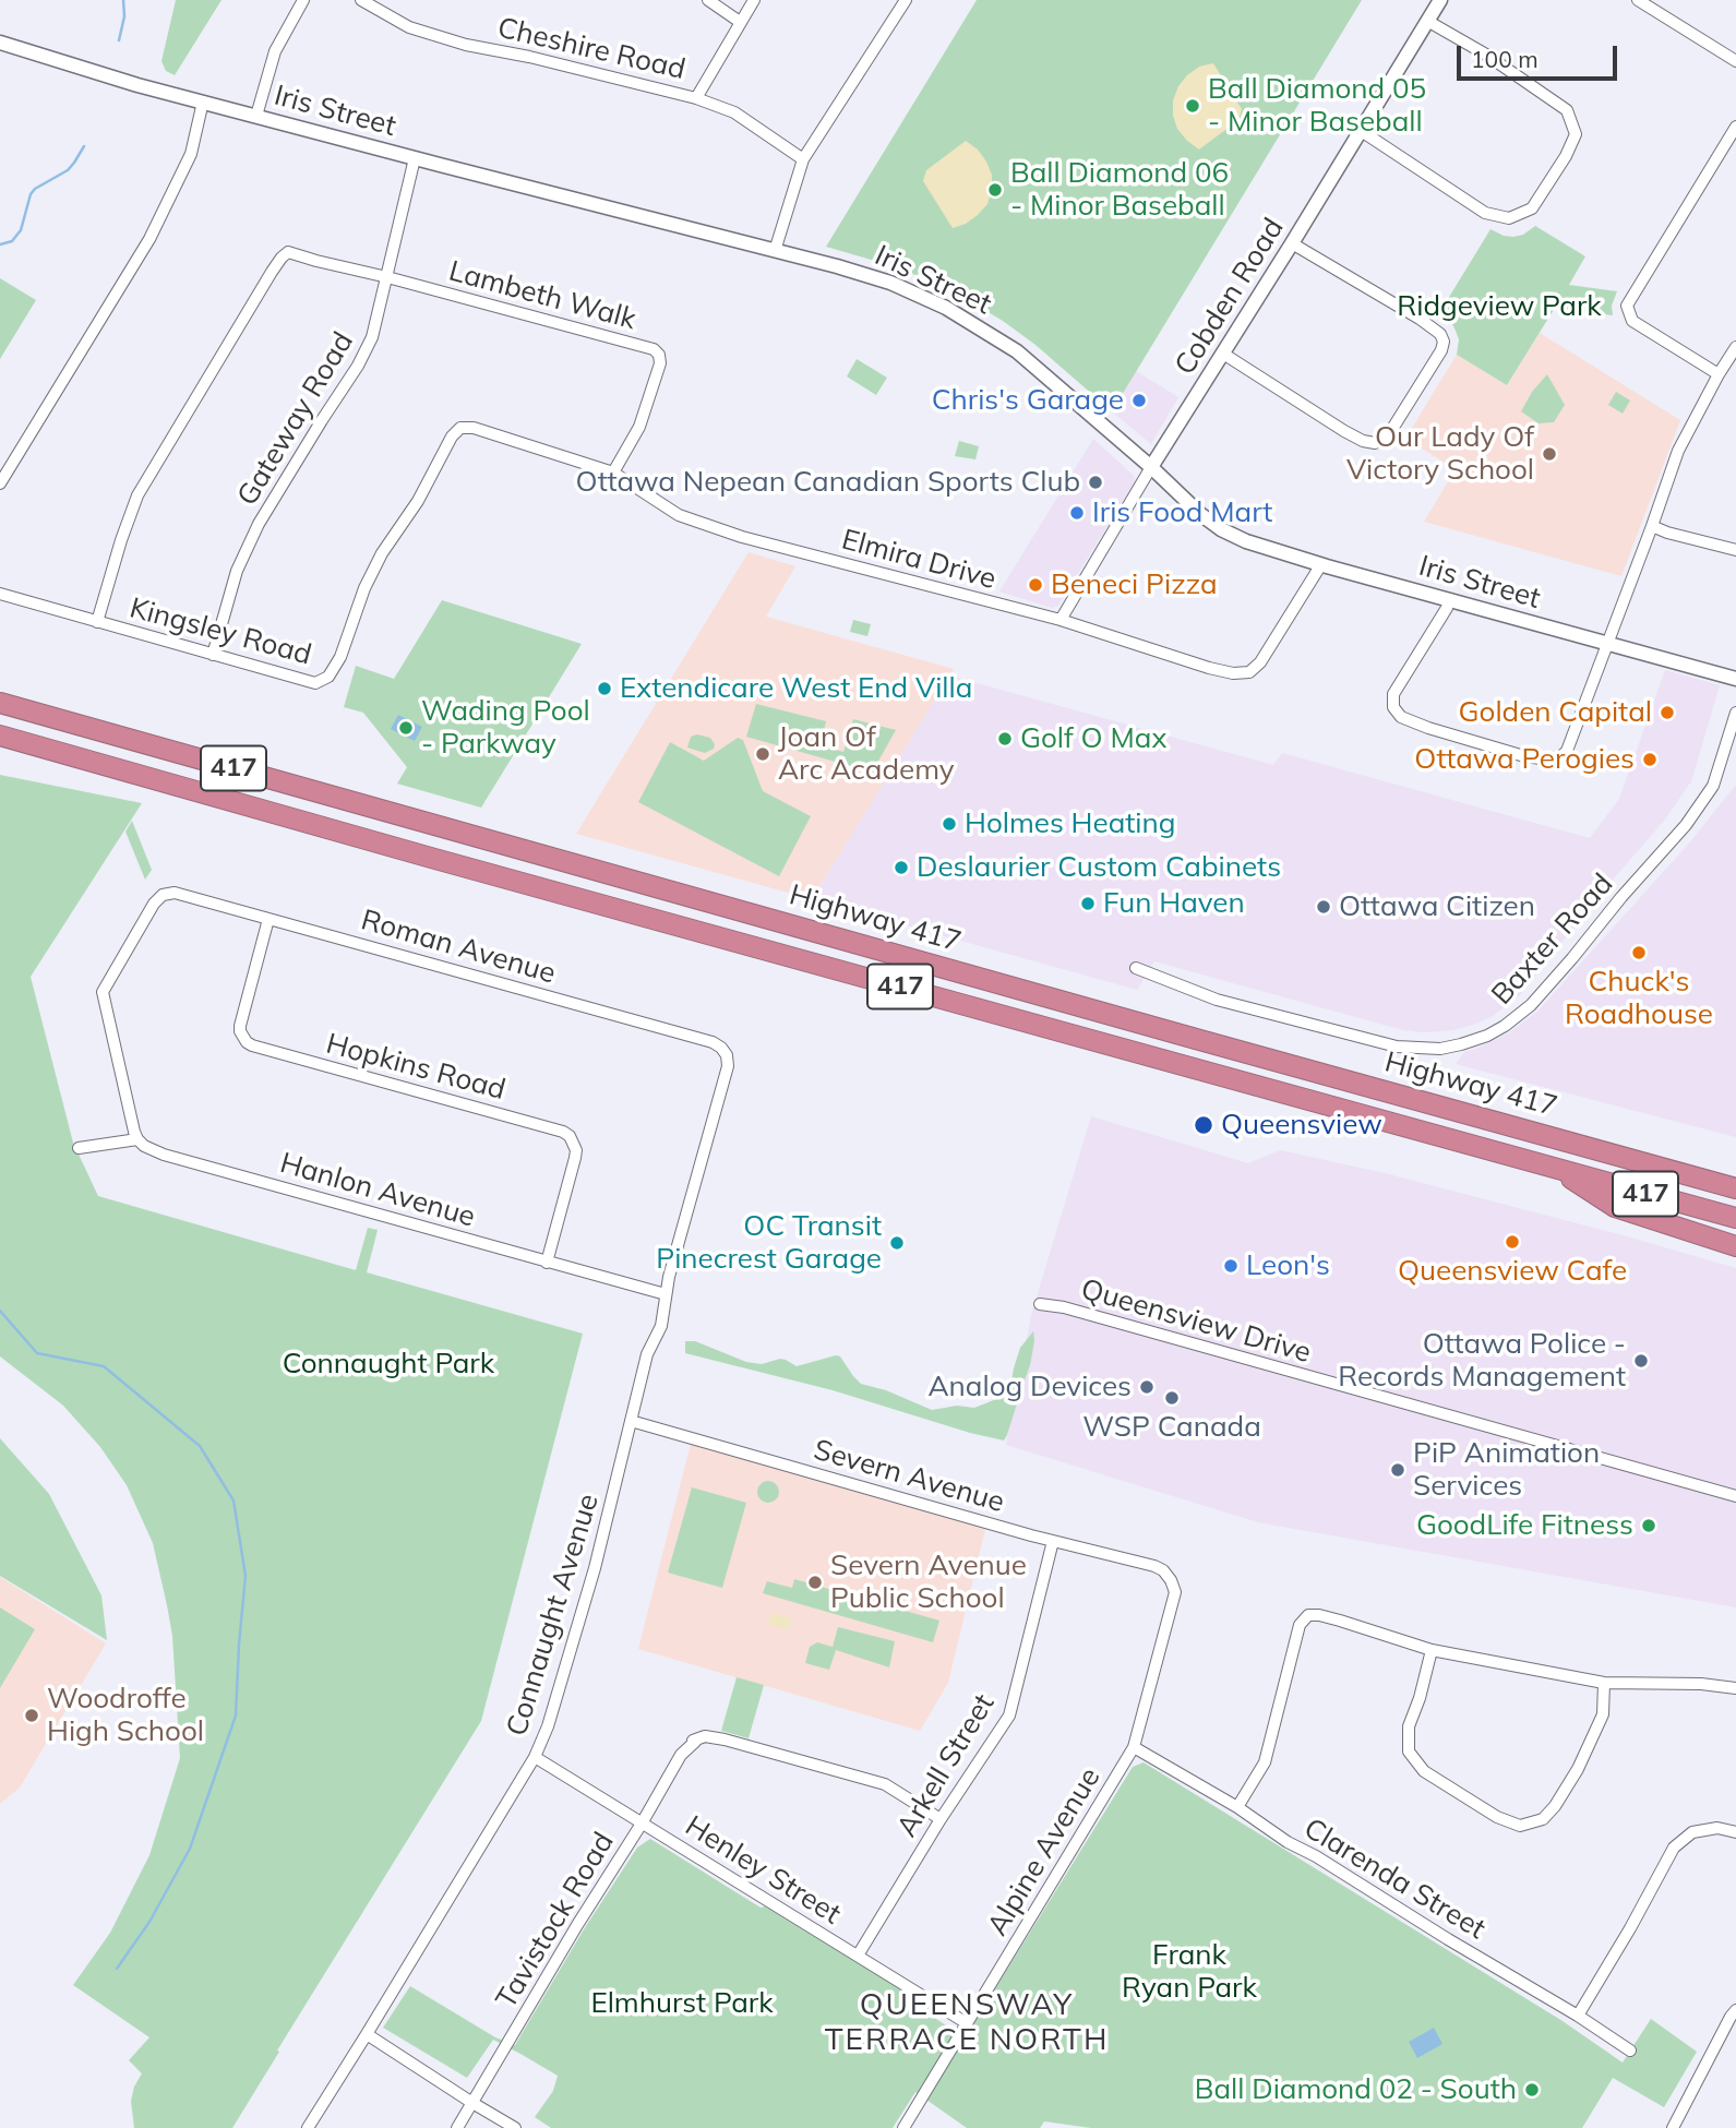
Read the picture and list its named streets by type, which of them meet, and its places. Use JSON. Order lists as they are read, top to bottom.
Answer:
{
  "streets": {
    "highway": ["417", "Highway 417"],
    "street": [
      "Cheshire Road",
      "Iris Street",
      "Lambeth Walk",
      "Cobden Road",
      "Gateway Road",
      "Elmira Drive",
      "Kingsley Road",
      "Baxter Road",
      "Roman Avenue",
      "Hopkins Road",
      "Hanlon Avenue",
      "Queensview Drive",
      "Severn Avenue",
      "Connaught Avenue",
      "Arkell Street",
      "Alpine Avenue",
      "Henley Street",
      "Clarenda Street",
      "Tavistock Road"
    ]
  },
  "crossings": [
    ["Iris Street", "Cobden Road"],
    ["Iris Street", "Gateway Road"],
    ["Iris Street", "Elmira Drive"],
    ["Lambeth Walk", "Gateway Road"],
    ["Lambeth Walk", "Elmira Drive"],
    ["Lambeth Walk", "Kingsley Road"],
    ["Cobden Road", "Elmira Drive"],
    ["Gateway Road", "Kingsley Road"],
    ["Elmira Drive", "Kingsley Road"],
    ["Roman Avenue", "Hopkins Road"],
    ["Roman Avenue", "Hanlon Avenue"],
    ["Roman Avenue", "Connaught Avenue"],
    ["Hopkins Road", "Hanlon Avenue"],
    ["Hanlon Avenue", "Connaught Avenue"],
    ["Severn Avenue", "Connaught Avenue"],
    ["Severn Avenue", "Arkell Street"],
    ["Severn Avenue", "Alpine Avenue"],
    ["Connaught Avenue", "Henley Street"],
    ["Arkell Street", "Henley Street"],
    ["Arkell Street", "Tavistock Road"],
    ["Alpine Avenue", "Henley Street"],
    ["Alpine Avenue", "Clarenda Street"],
    ["Henley Street", "Tavistock Road"]
  ],
  "districts": ["QUEENSWAY TERRACE NORTH"],
  "parks": [
    "Ridgeview Park",
    "Connaught Park",
    "Frank Ryan Park",
    "Elmhurst Park"
  ],
  "places": [
    "Ball Diamond 05 - Minor Baseball",
    "Ball Diamond 06 - Minor Baseball",
    "Chris's Garage",
    "Our Lady Of Victory School",
    "Ottawa Nepean Canadian Sports Club",
    "Iris Food Mart",
    "Beneci Pizza",
    "Extendicare West End Villa",
    "Golden Capital",
    "Wading Pool - Parkway",
    "Golf O Max",
    "Joan Of Arc Academy",
    "Ottawa Perogies",
    "Holmes Heating",
    "Deslaurier Custom Cabinets",
    "Fun Haven",
    "Ottawa Citizen",
    "Chuck's Roadhouse",
    "Queensview",
    "Queensview Cafe",
    "OC Transit Pinecrest Garage",
    "Leon's",
    "Ottawa Police - Records Management",
    "Analog Devices",
    "WSP Canada",
    "PiP Animation Services",
    "GoodLife Fitness",
    "Severn Avenue Public School",
    "Woodroffe High School",
    "Ball Diamond 02 - South"
  ],
  "scale_bar": "100 m"
}
